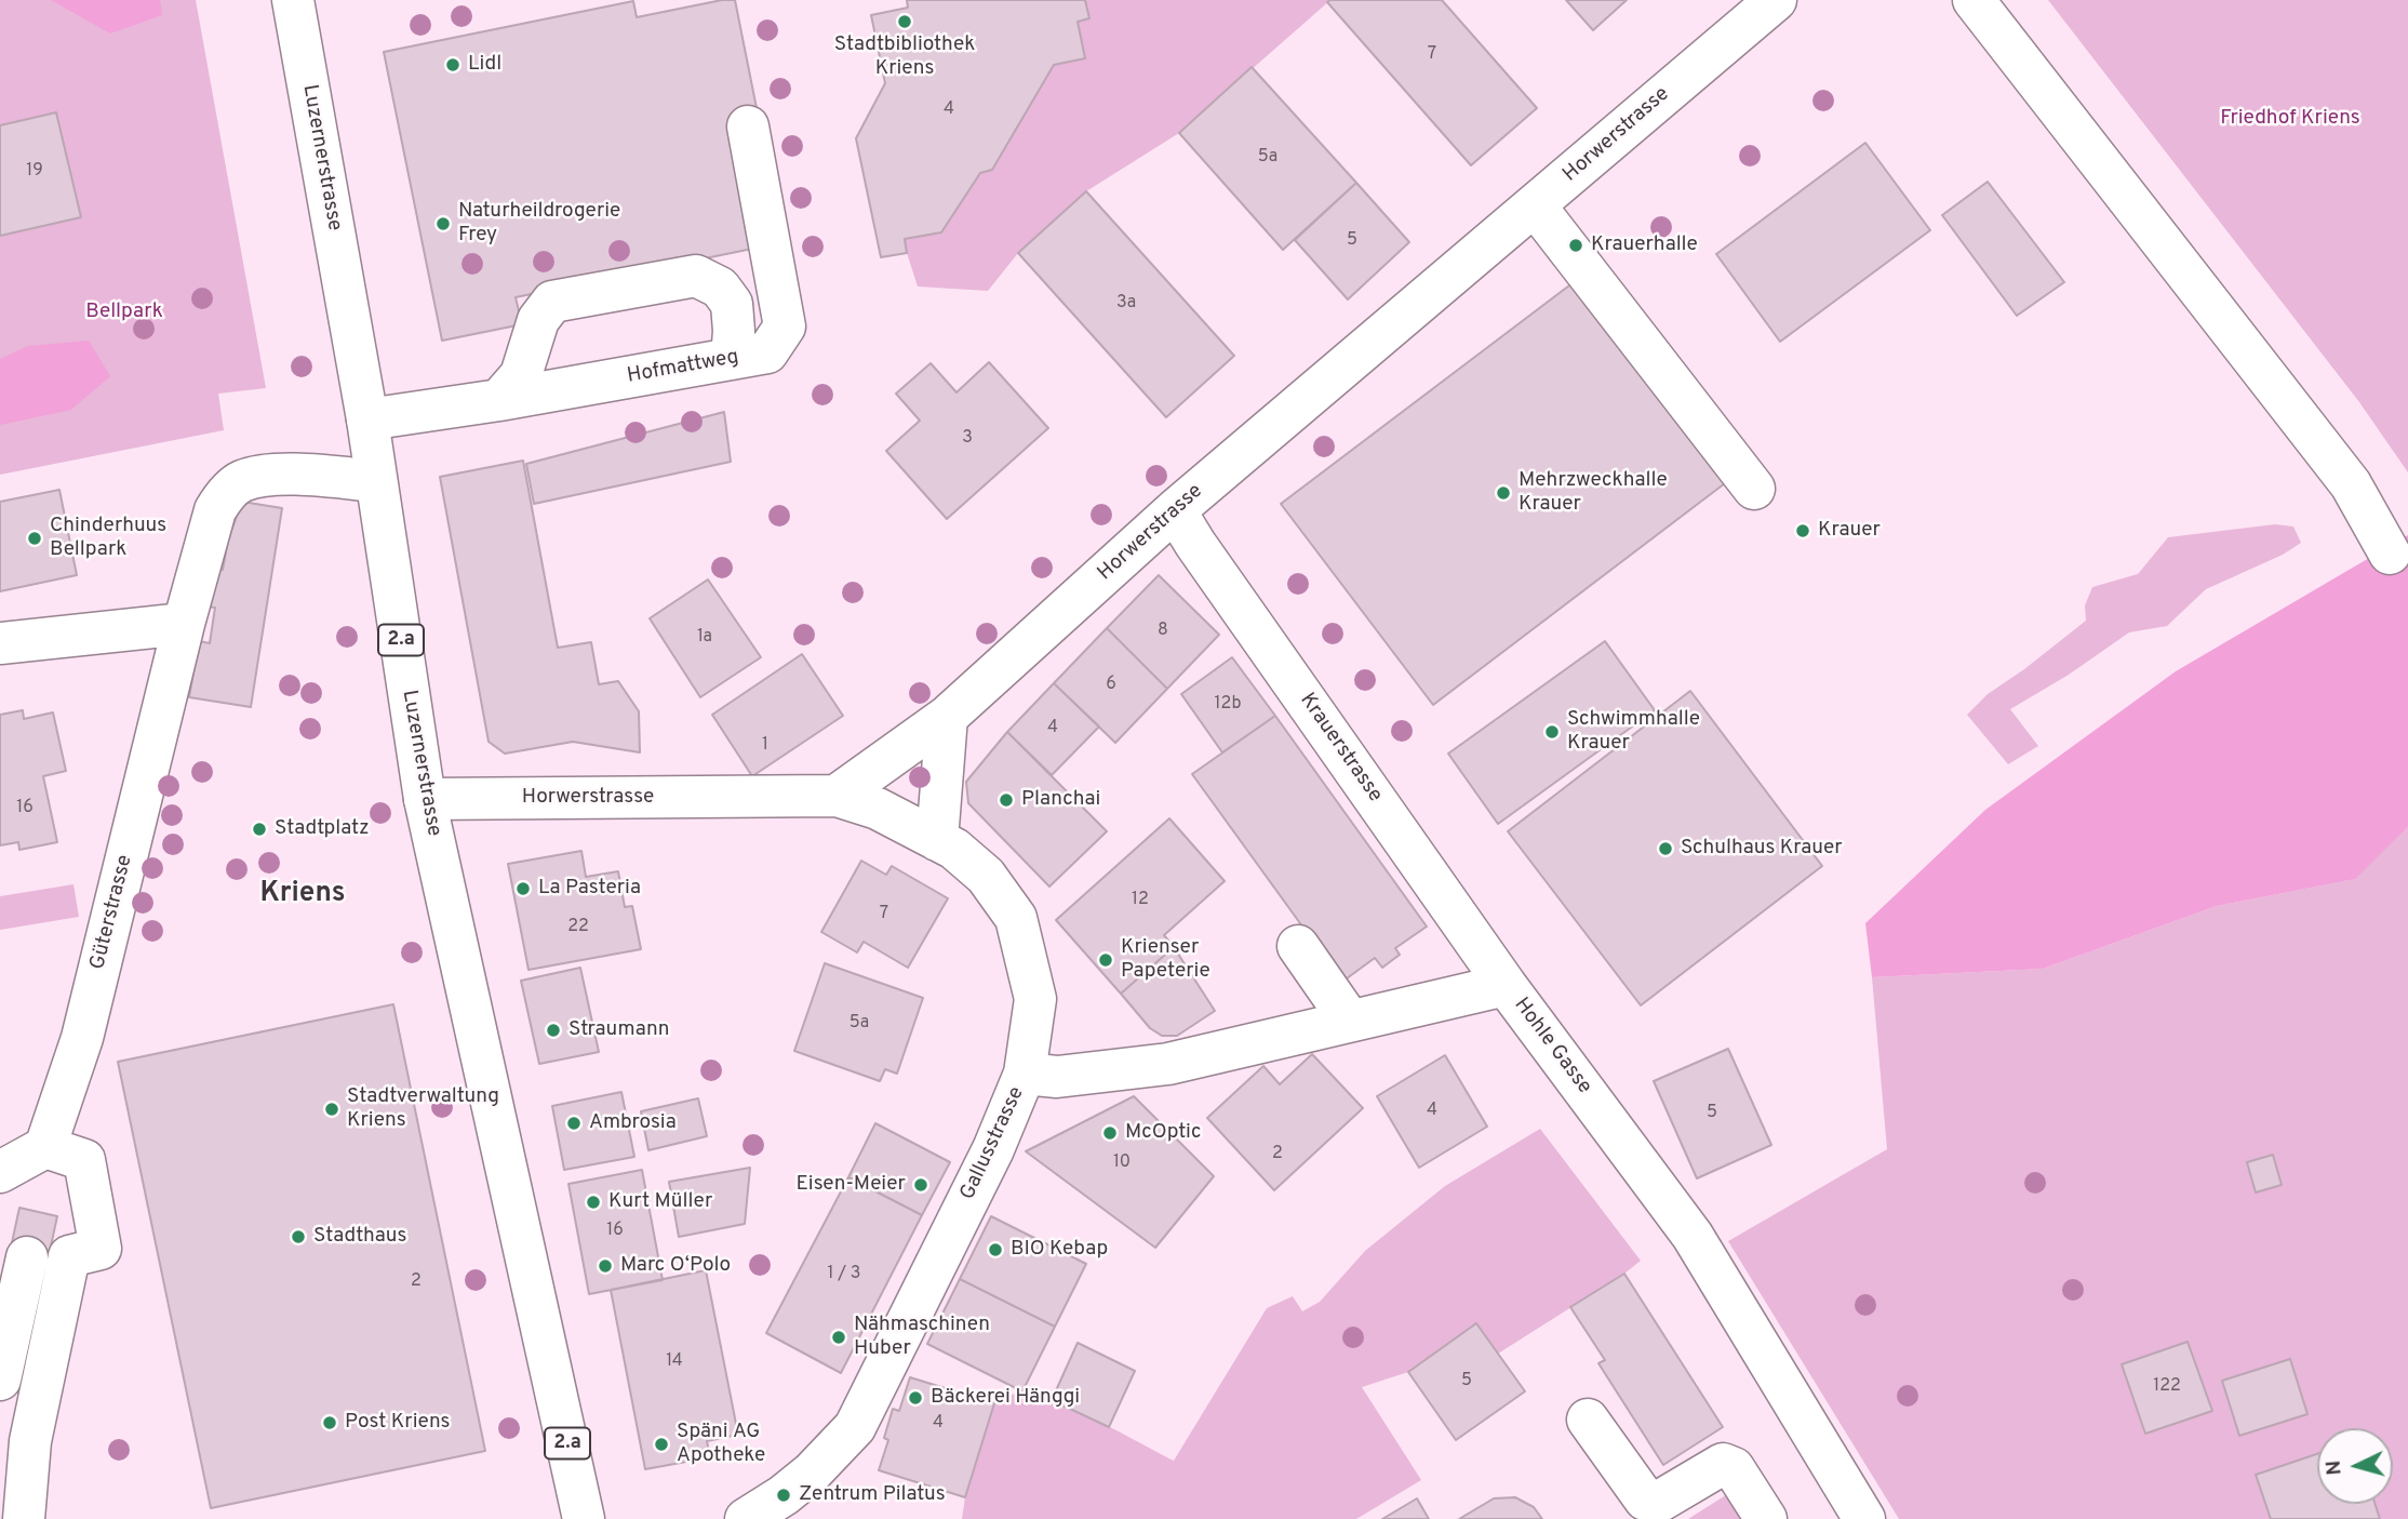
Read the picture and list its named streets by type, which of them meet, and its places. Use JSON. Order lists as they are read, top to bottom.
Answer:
{
  "streets": {
    "street": [
      "Horwerstrasse",
      "Luzernerstrasse",
      "Hofmattweg",
      "2.a",
      "Krauerstrasse",
      "Güterstrasse",
      "Hohle Gasse",
      "Gallusstrasse"
    ]
  },
  "crossings": [
    ["Horwerstrasse", "Luzernerstrasse"],
    ["Horwerstrasse", "Krauerstrasse"],
    ["Horwerstrasse", "Gallusstrasse"],
    ["Luzernerstrasse", "Hofmattweg"],
    ["Luzernerstrasse", "Güterstrasse"],
    ["Krauerstrasse", "Hohle Gasse"],
    ["Hohle Gasse", "Gallusstrasse"]
  ],
  "districts": ["Kriens"],
  "parks": ["Friedhof Kriens", "Bellpark"],
  "places": [
    "Stadtbibliothek Kriens",
    "Lidl",
    "Naturheildrogerie Frey",
    "Krauerhalle",
    "Mehrzweckhalle Krauer",
    "Krauer",
    "Chinderhuus Bellpark",
    "Schwimmhalle Krauer",
    "Planchai",
    "Stadtplatz",
    "Schulhaus Krauer",
    "La Pasteria",
    "Krienser Papeterie",
    "Straumann",
    "Stadtverwaltung Kriens",
    "Ambrosia",
    "McOptic",
    "Eisen-Meier",
    "Kurt Müller",
    "Stadthaus",
    "BIO Kebap",
    "Marc O‘Polo",
    "Nähmaschinen Huber",
    "Bäckerei Hänggi",
    "Post Kriens",
    "Späni AG Apotheke",
    "Zentrum Pilatus"
  ],
  "house_numbers": [
    "7",
    "4",
    "5a",
    "19",
    "5",
    "3a",
    "3",
    "8",
    "1a",
    "6",
    "12b",
    "4",
    "1",
    "16",
    "12",
    "7",
    "22",
    "5a",
    "4",
    "5",
    "2",
    "10",
    "16",
    "1 / 3",
    "2",
    "14",
    "5",
    "122",
    "4"
  ],
  "north": "left"
}
